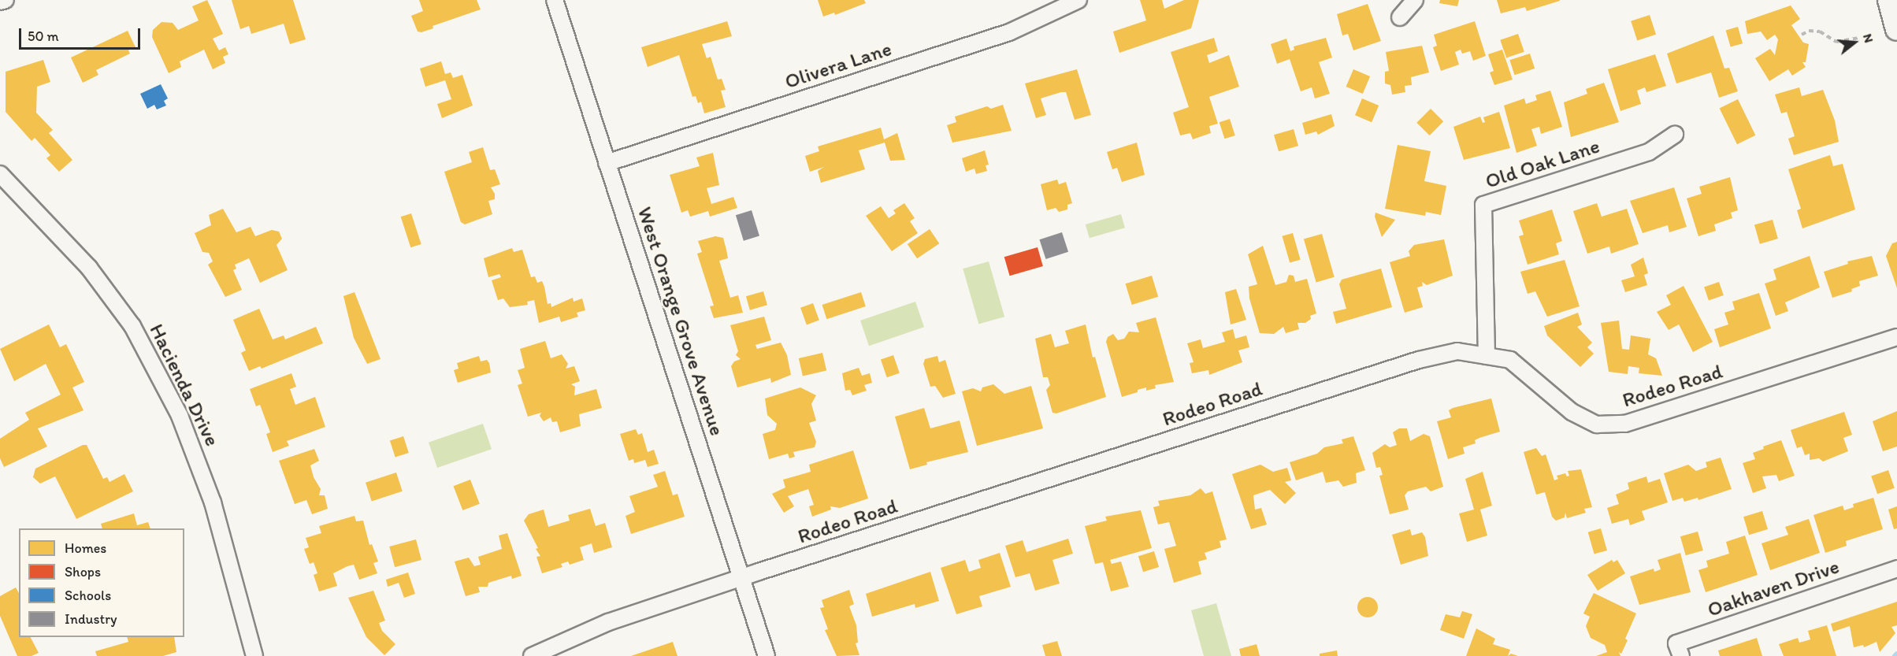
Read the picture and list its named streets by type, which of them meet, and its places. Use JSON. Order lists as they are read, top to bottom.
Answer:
{
  "streets": {
    "street": [
      "Olivera Lane",
      "Old Oak Lane",
      "West Orange Grove Avenue",
      "Hacienda Drive",
      "Rodeo Road",
      "Oakhaven Drive"
    ]
  },
  "crossings": [
    ["Olivera Lane", "West Orange Grove Avenue"],
    ["Old Oak Lane", "Rodeo Road"],
    ["West Orange Grove Avenue", "Rodeo Road"]
  ],
  "legend": [
    "Homes",
    "Shops",
    "Schools",
    "Industry"
  ],
  "scale_bar": "50 m",
  "north": "right"
}
